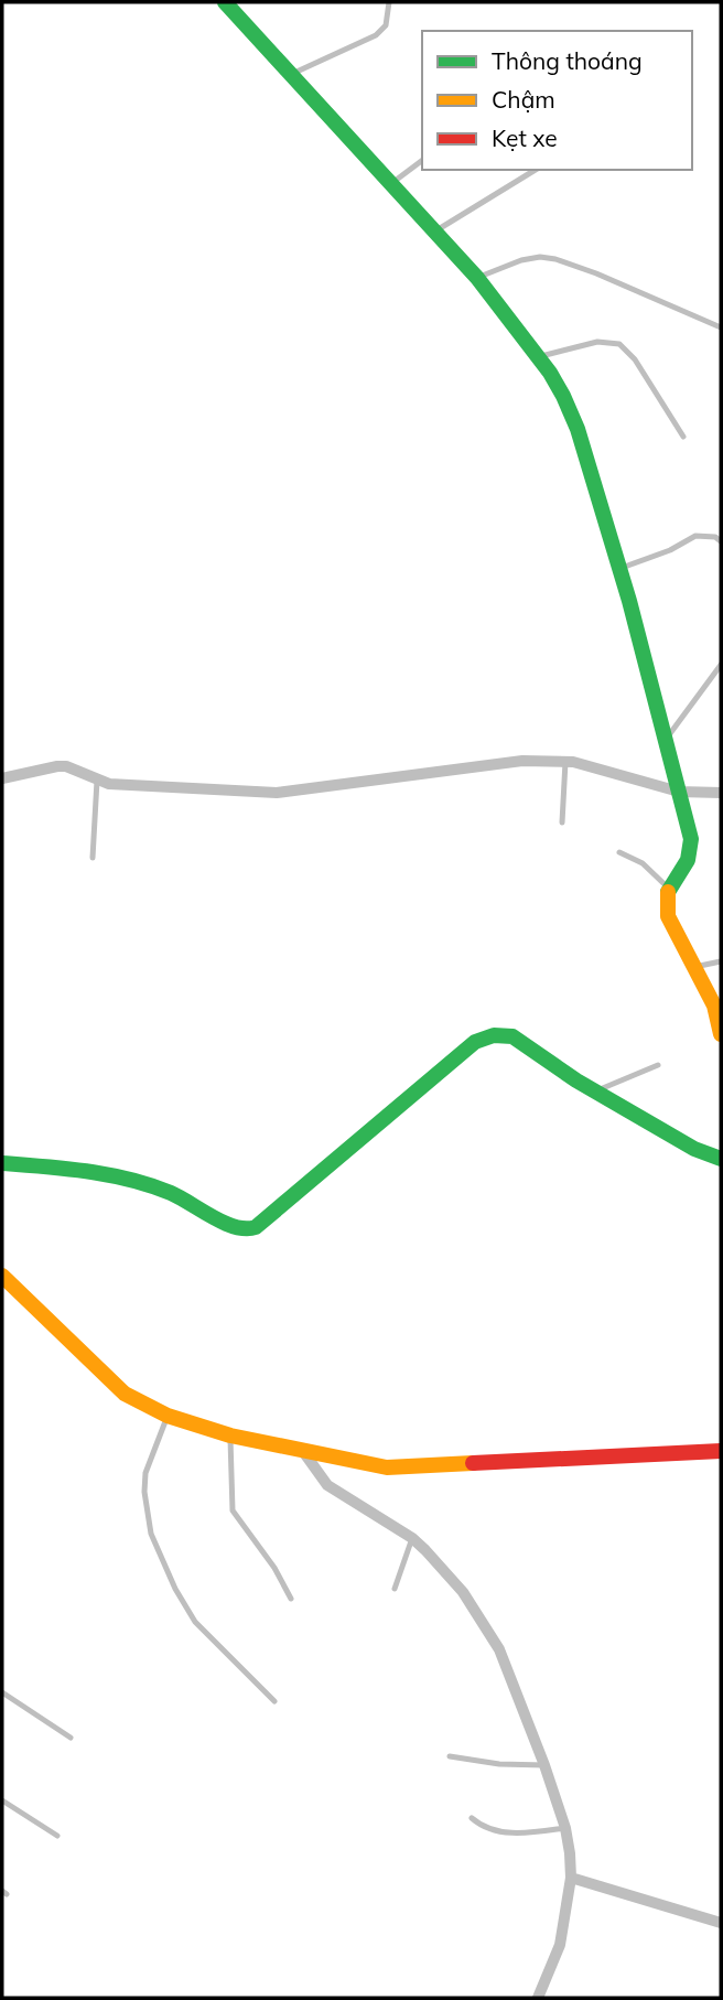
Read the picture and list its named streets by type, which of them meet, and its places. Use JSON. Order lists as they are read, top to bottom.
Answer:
{
  "legend": ["Thông thoáng", "Chậm", "Kẹt xe"]
}
